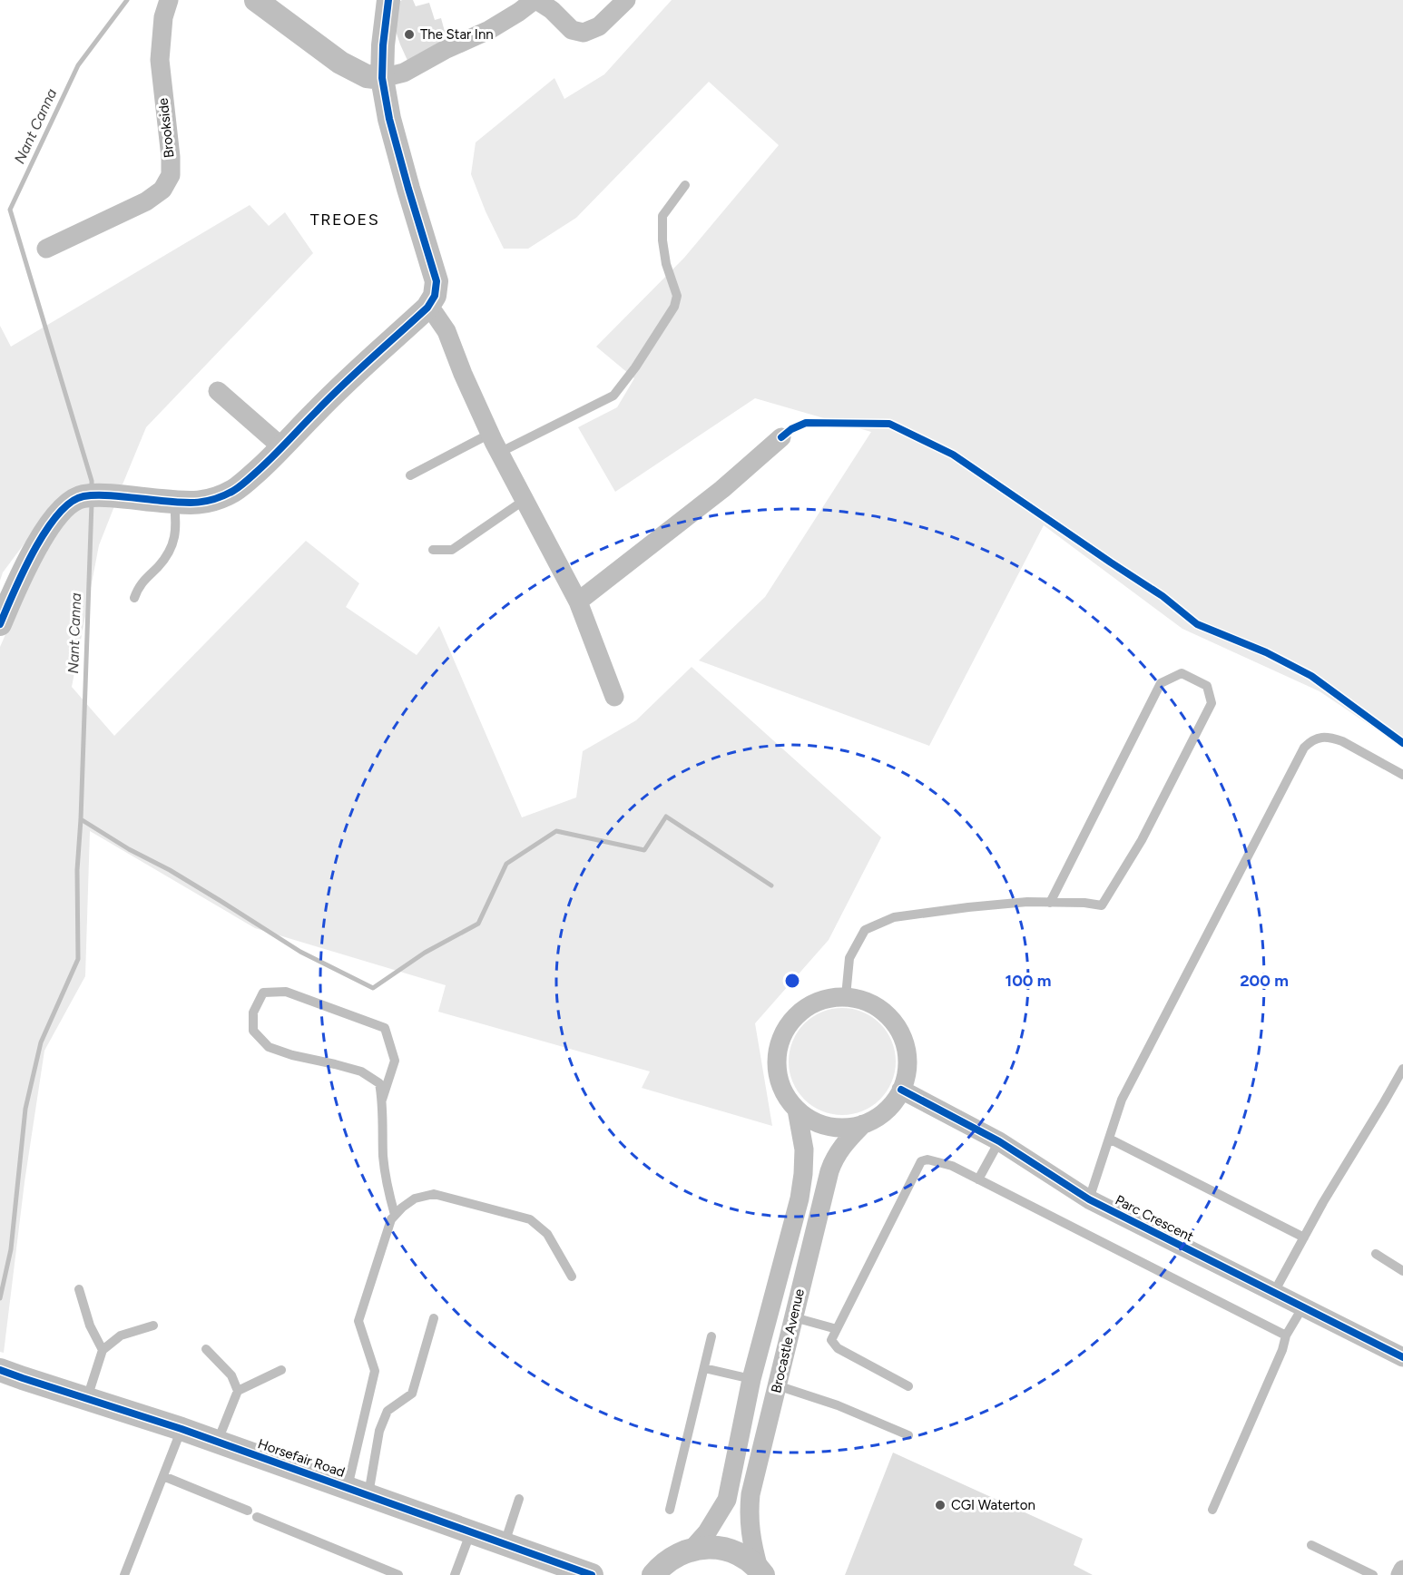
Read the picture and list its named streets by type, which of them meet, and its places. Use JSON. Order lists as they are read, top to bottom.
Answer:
{
  "streets": {
    "street": [
      "Brookside",
      "Parc Crescent",
      "Brocastle Avenue",
      "Horsefair Road"
    ]
  },
  "crossings": [
    ["Parc Crescent", "Brocastle Avenue"]
  ],
  "districts": ["TREOES"],
  "water": ["Nant Canna"],
  "places": ["The Star Inn", "CGI Waterton"],
  "rings": ["100 m", "200 m"]
}
